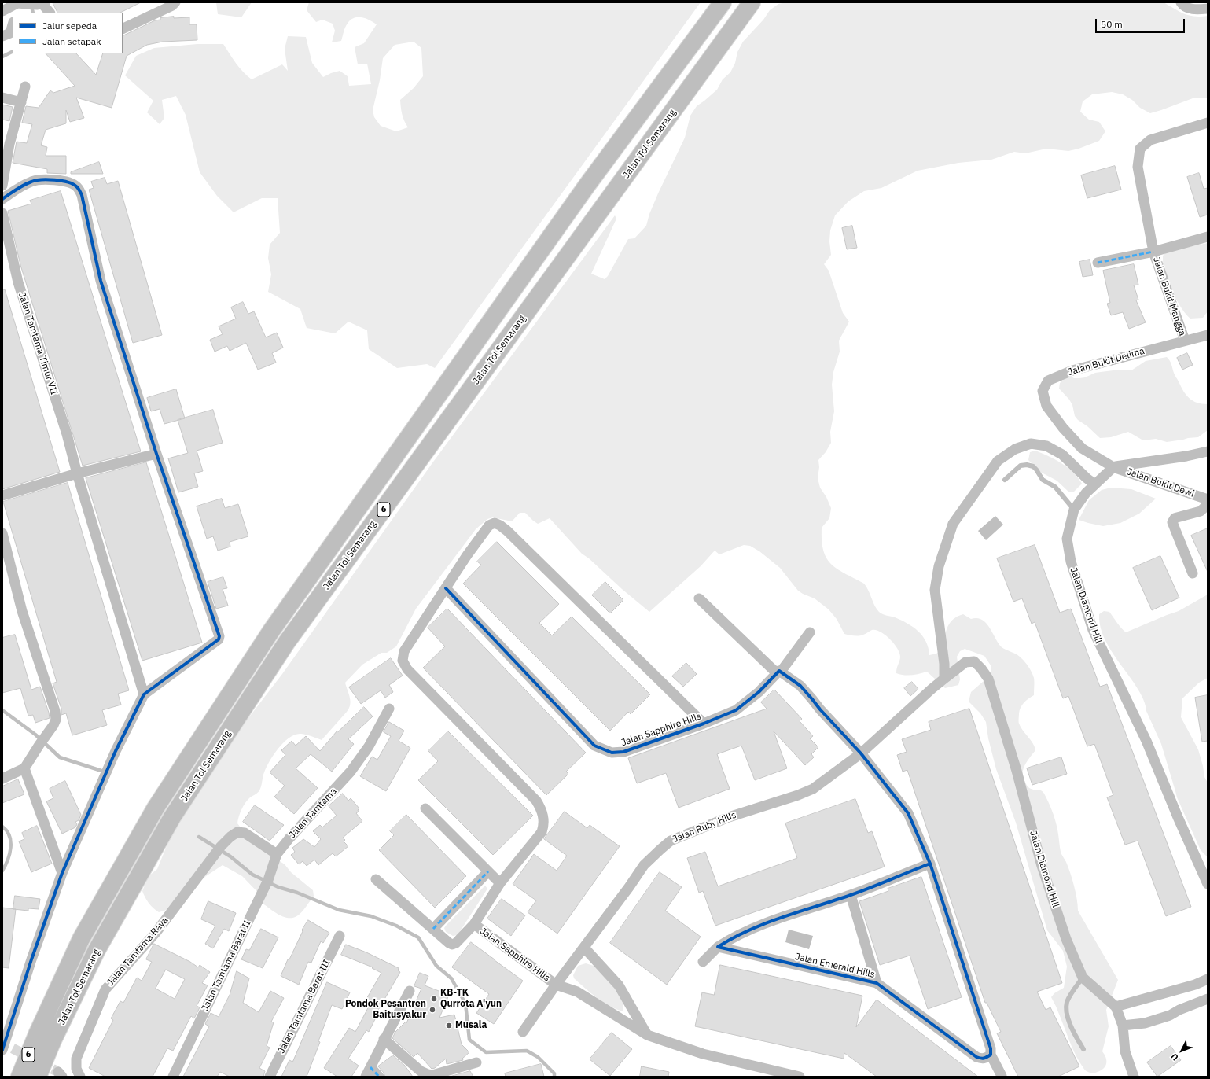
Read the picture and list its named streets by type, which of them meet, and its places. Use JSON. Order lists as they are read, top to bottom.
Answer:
{
  "streets": {
    "highway": ["Jalan Tol Semarang", "6"],
    "street": [
      "Jalan Bukit Mangga",
      "Jalan Tamtama Timur VII",
      "Jalan Bukit Delima",
      "Jalan Bukit Dewi",
      "Jalan Diamond Hill",
      "Jalan Sapphire Hills",
      "Jalan Tamtama",
      "Jalan Ruby Hills",
      "Jalan Tamtama Raya",
      "Jalan Tamtama Barat II",
      "Jalan Emerald Hills",
      "Jalan Tamtama Barat III"
    ]
  },
  "crossings": [
    ["Jalan Bukit Mangga", "Jalan Bukit Delima"],
    ["Jalan Bukit Delima", "Jalan Bukit Dewi"],
    ["Jalan Diamond Hill", "Jalan Ruby Hills"],
    ["Jalan Sapphire Hills", "Jalan Ruby Hills"],
    ["Jalan Tamtama", "Jalan Tamtama Raya"],
    ["Jalan Tamtama", "Jalan Tamtama Barat II"],
    ["Jalan Tamtama Raya", "Jalan Tamtama Barat II"]
  ],
  "places": ["KB-TK Qurrota A'yun", "Pondok Pesantren Baitusyakur", "Musala"],
  "legend": ["Jalur sepeda", "Jalan setapak"],
  "scale_bar": "50 m",
  "north": "bottom left"
}
